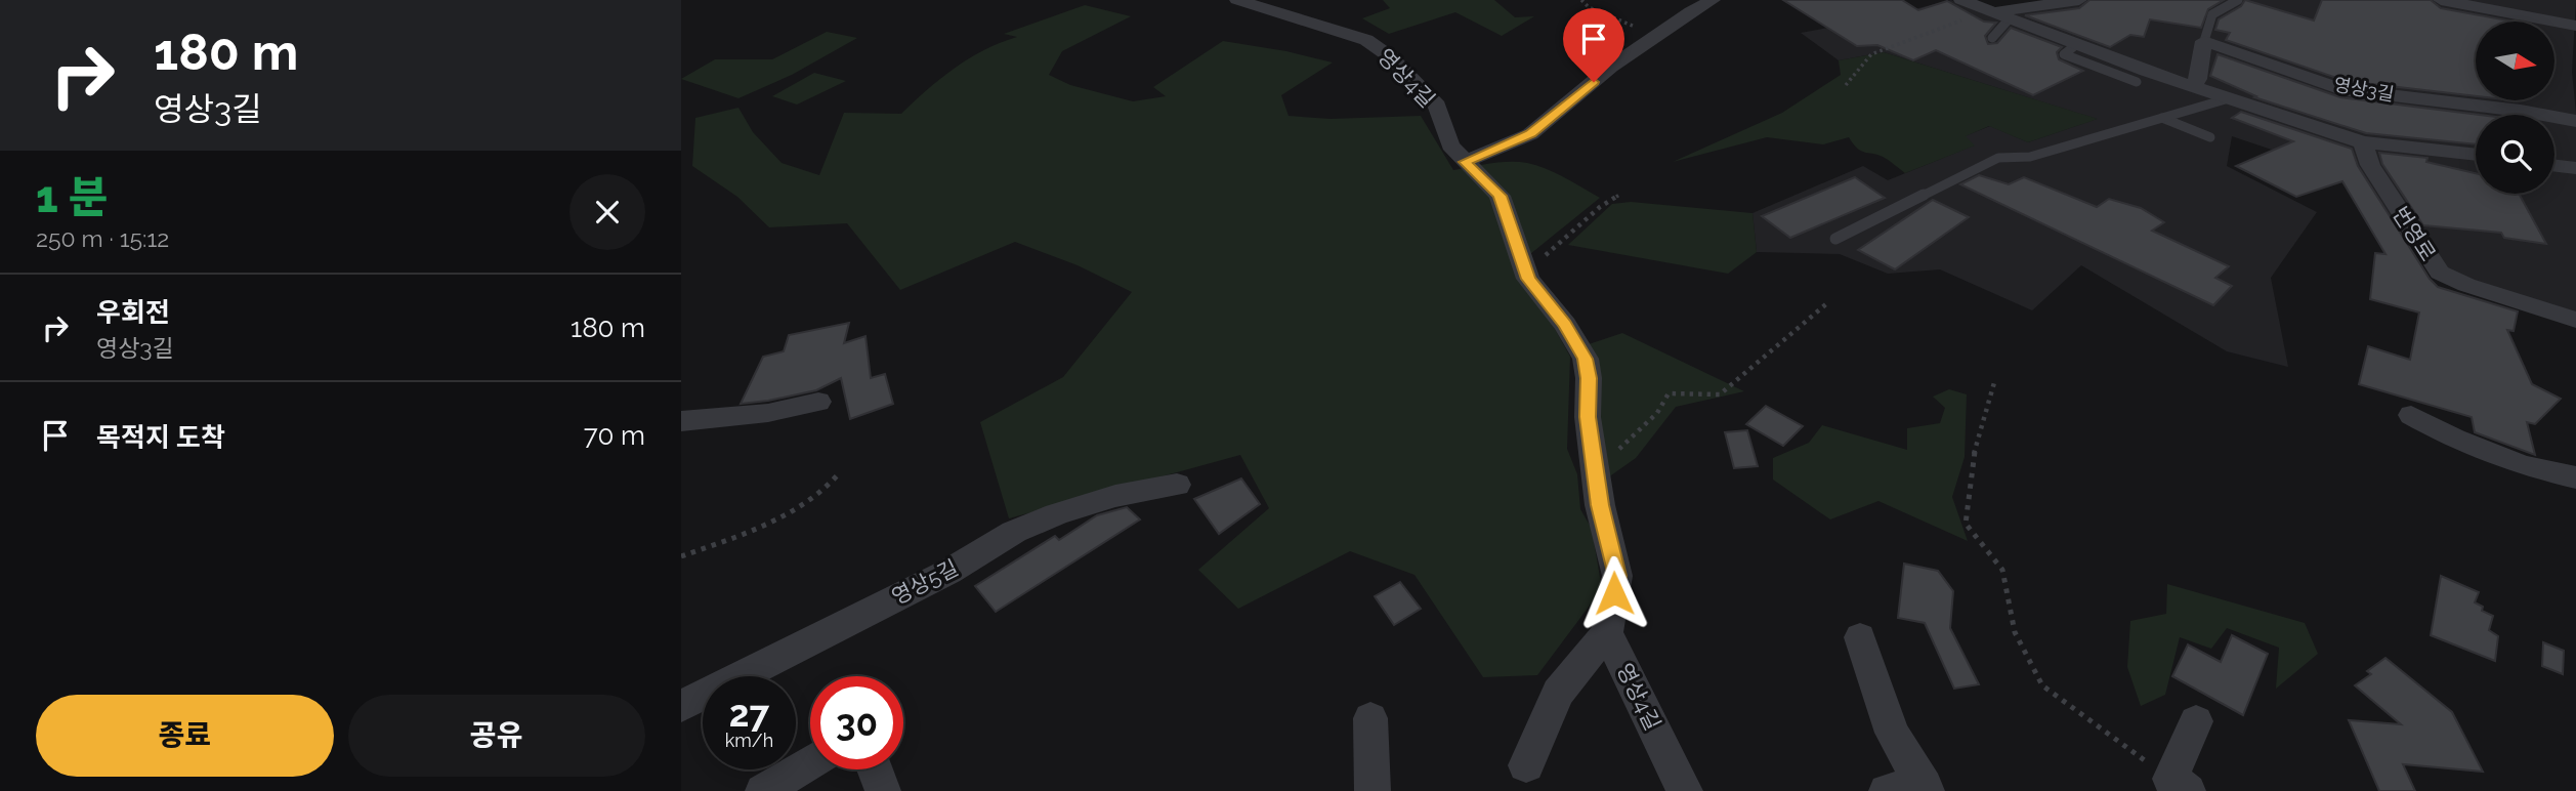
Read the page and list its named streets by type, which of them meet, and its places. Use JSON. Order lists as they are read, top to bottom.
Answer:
{
  "streets": {
    "street": [
      "영상4길",
      "영상3길",
      "번영로",
      "영상5길"
    ]
  },
  "north": "right",
  "page": {
    "turn": ["180 m", "영상3길"],
    "heading": ["1 분", "250 m · 15:12"],
    "list": [
      {
        "name": "우회전",
        "note": "영상3길",
        "value": "180 m"
      },
      {
        "name": "목적지 도착",
        "value": "70 m"
      }
    ],
    "speed": "27 km/h",
    "limit": "30",
    "buttons": ["종료", "공유"]
  }
}
